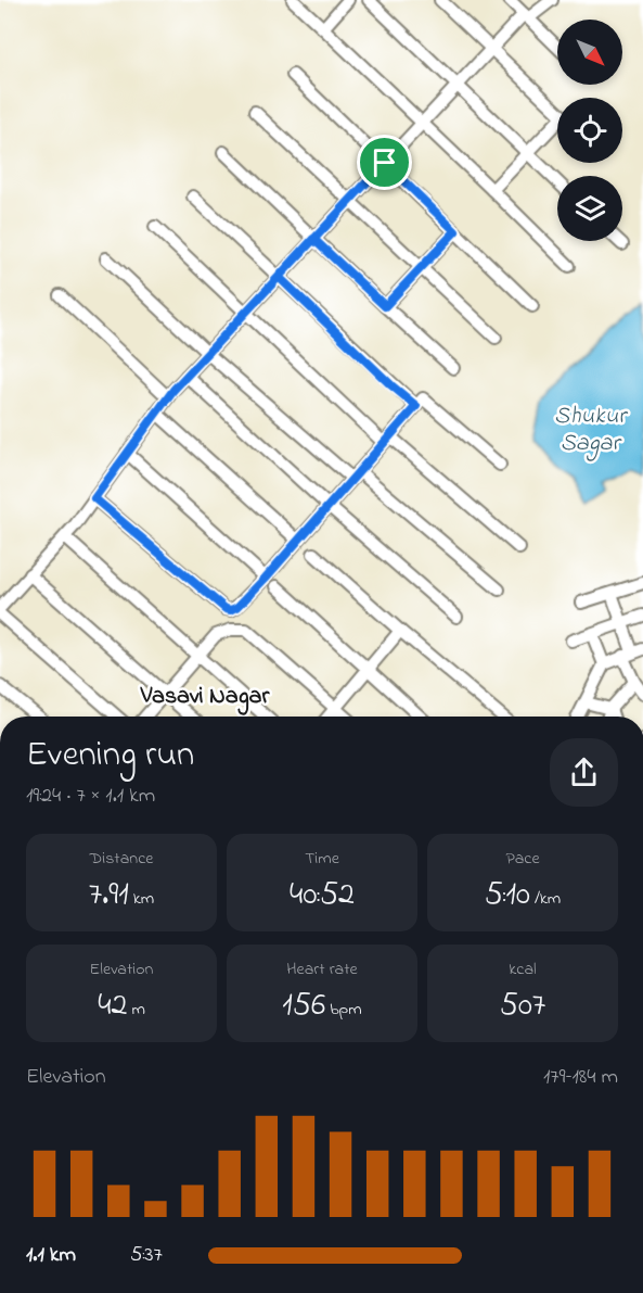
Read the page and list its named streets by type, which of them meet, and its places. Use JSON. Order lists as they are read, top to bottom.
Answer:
{
  "districts": ["Vasavi Nagar"],
  "water": ["Shukur Sagar"],
  "north": "bottom right",
  "page": {
    "heading": ["Evening run", "19:24 · 7 × 1.1 km"],
    "stats": [
      ["Distance", "7.91 km"],
      ["Time", "40:52"],
      ["Pace", "5:10 /km"],
      ["Elevation", "42 m"],
      ["Heart rate", "156 bpm"],
      ["kcal", "507"]
    ],
    "chart": ["Elevation", "179–184 m"],
    "list": [
      {
        "name": "1.1 km",
        "note": "5:37"
      }
    ]
  }
}
